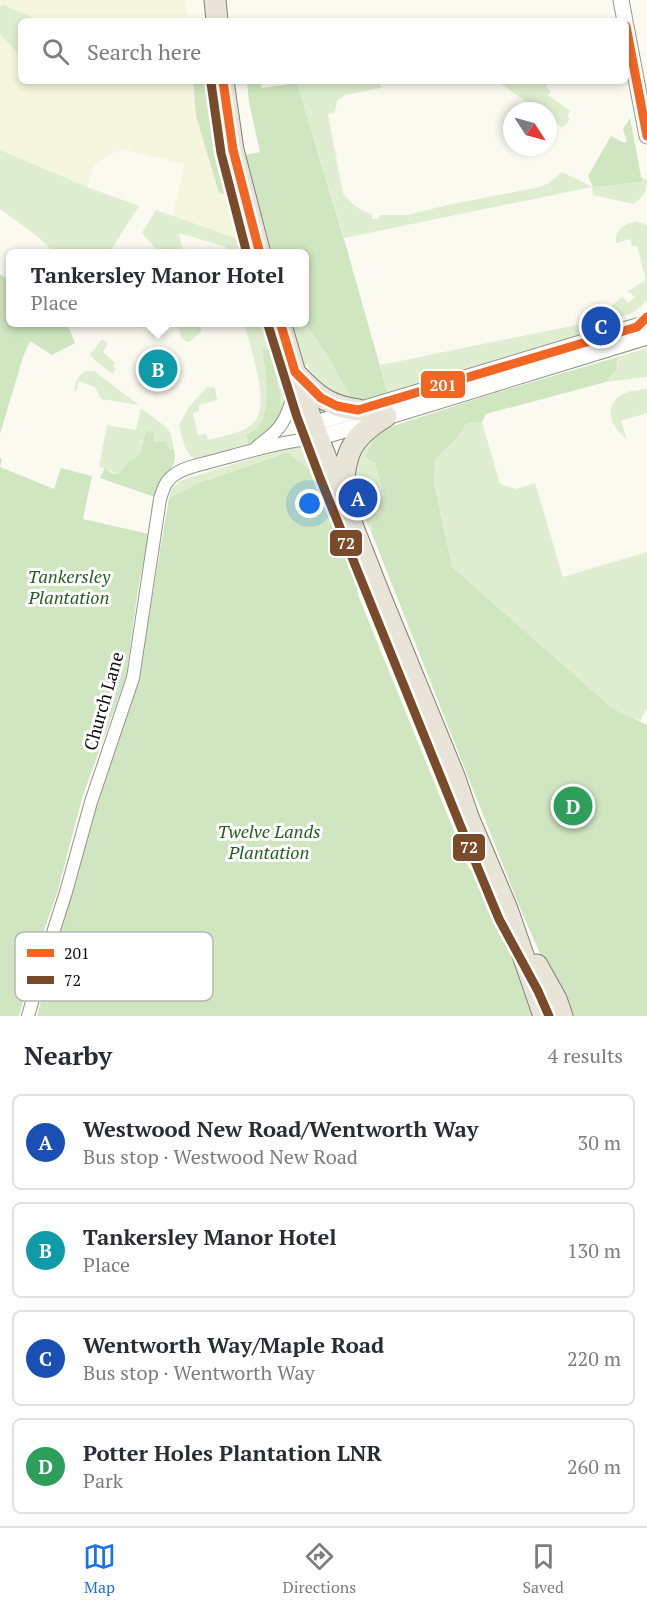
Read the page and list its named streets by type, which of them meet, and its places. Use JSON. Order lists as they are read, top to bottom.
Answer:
{
  "streets": {
    "street": ["Church Lane"]
  },
  "parks": ["Tankersley Plantation", "Twelve Lands Plantation"],
  "lines": ["transit line 201", "transit line 72"],
  "legend": ["201", "72"],
  "north": "bottom right",
  "page": {
    "search": "Search here",
    "popup": ["Tankersley Manor Hotel", "Place"],
    "pins": [
      "C",
      "B",
      "A",
      "D"
    ],
    "heading": ["Nearby", "4 results"],
    "list": [
      {
        "mark": "A",
        "name": "Westwood New Road/Wentworth Way",
        "note": "Bus stop · Westwood New Road",
        "value": "30 m"
      },
      {
        "mark": "B",
        "name": "Tankersley Manor Hotel",
        "note": "Place",
        "value": "130 m"
      },
      {
        "mark": "C",
        "name": "Wentworth Way/Maple Road",
        "note": "Bus stop · Wentworth Way",
        "value": "220 m"
      },
      {
        "mark": "D",
        "name": "Potter Holes Plantation LNR",
        "note": "Park",
        "value": "260 m"
      }
    ],
    "nav": ["Map", "Directions", "Saved"]
  }
}
